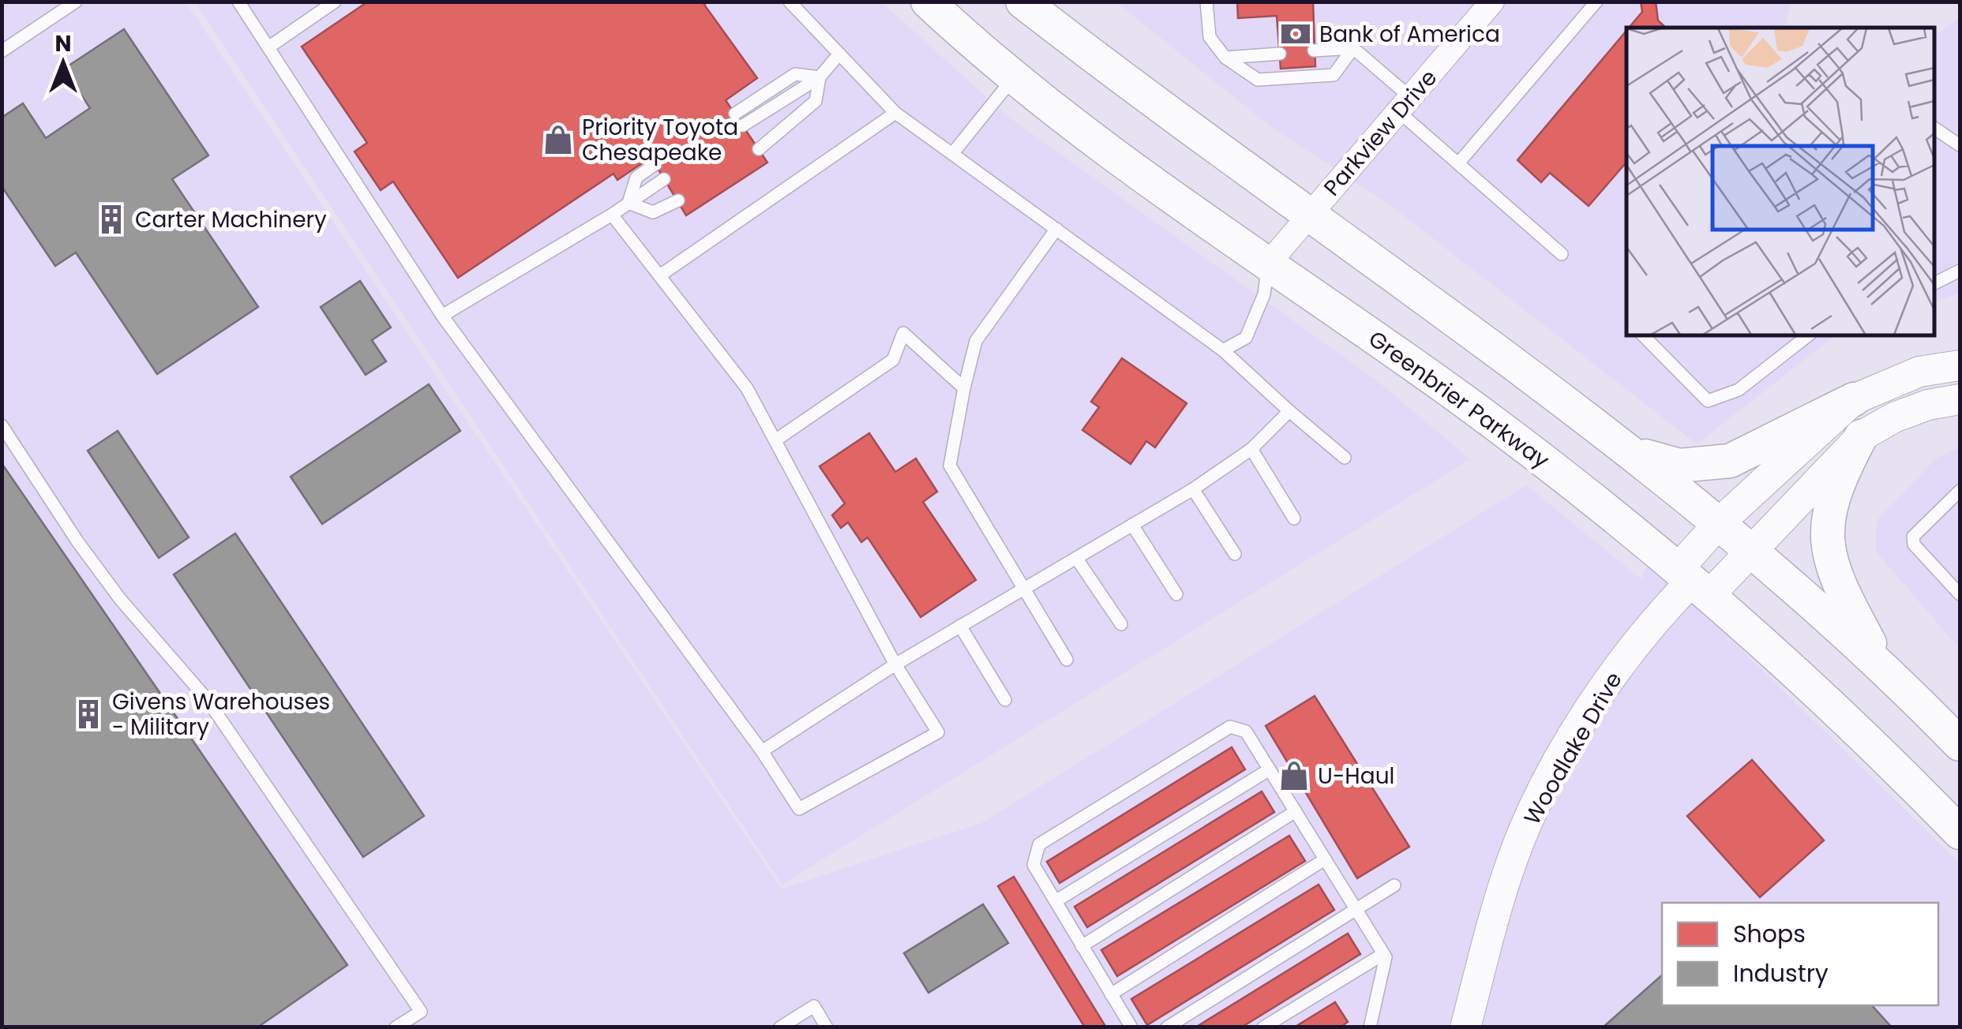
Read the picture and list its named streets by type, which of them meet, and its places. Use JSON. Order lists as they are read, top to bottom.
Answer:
{
  "streets": {
    "main road": ["Greenbrier Parkway"],
    "street": ["Parkview Drive", "Woodlake Drive"]
  },
  "crossings": [
    ["Parkview Drive", "Greenbrier Parkway"],
    ["Greenbrier Parkway", "Woodlake Drive"]
  ],
  "places": {
    "bank": ["Bank of America"],
    "shop": ["Priority Toyota Chesapeake", "U-Haul"],
    "building": ["Carter Machinery", "Givens Warehouses - Military"]
  },
  "legend": ["Shops", "Industry"],
  "north": "top"
}
